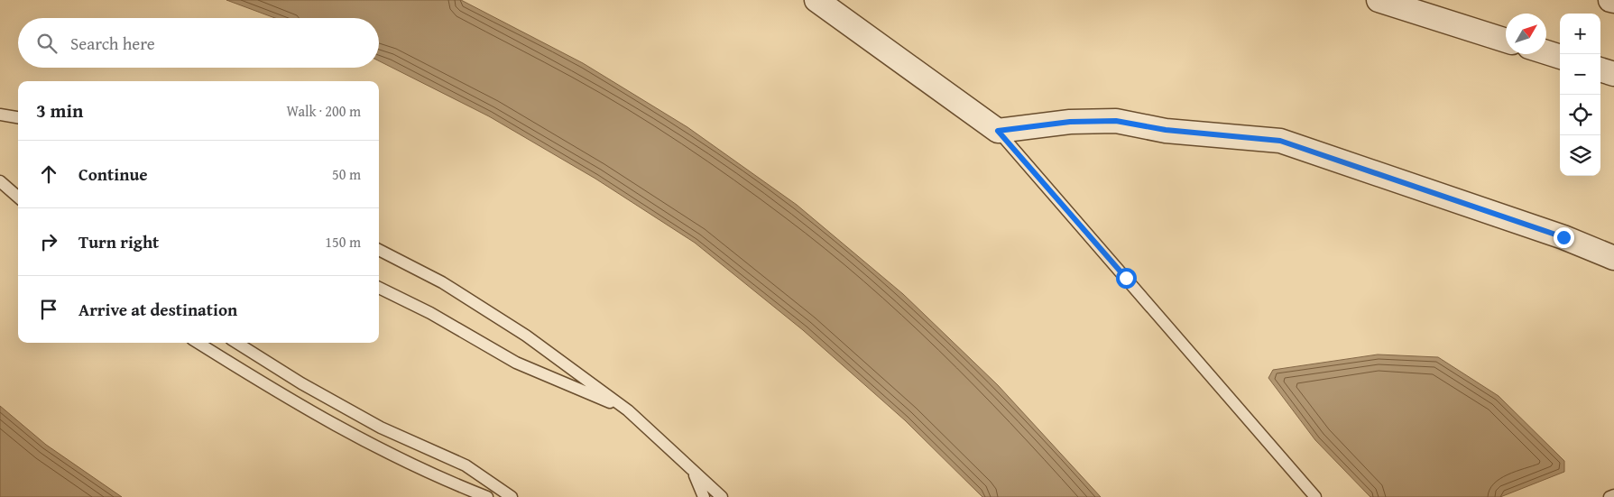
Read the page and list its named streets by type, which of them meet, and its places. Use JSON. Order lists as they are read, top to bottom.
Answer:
{
  "north": "top right",
  "page": {
    "map_buttons": ["+", "−"],
    "search": "Search here",
    "heading": ["3 min", "Walk · 200 m"],
    "list": [
      ["Continue", "50 m"],
      ["Turn right", "150 m"],
      "Arrive at destination"
    ]
  }
}
